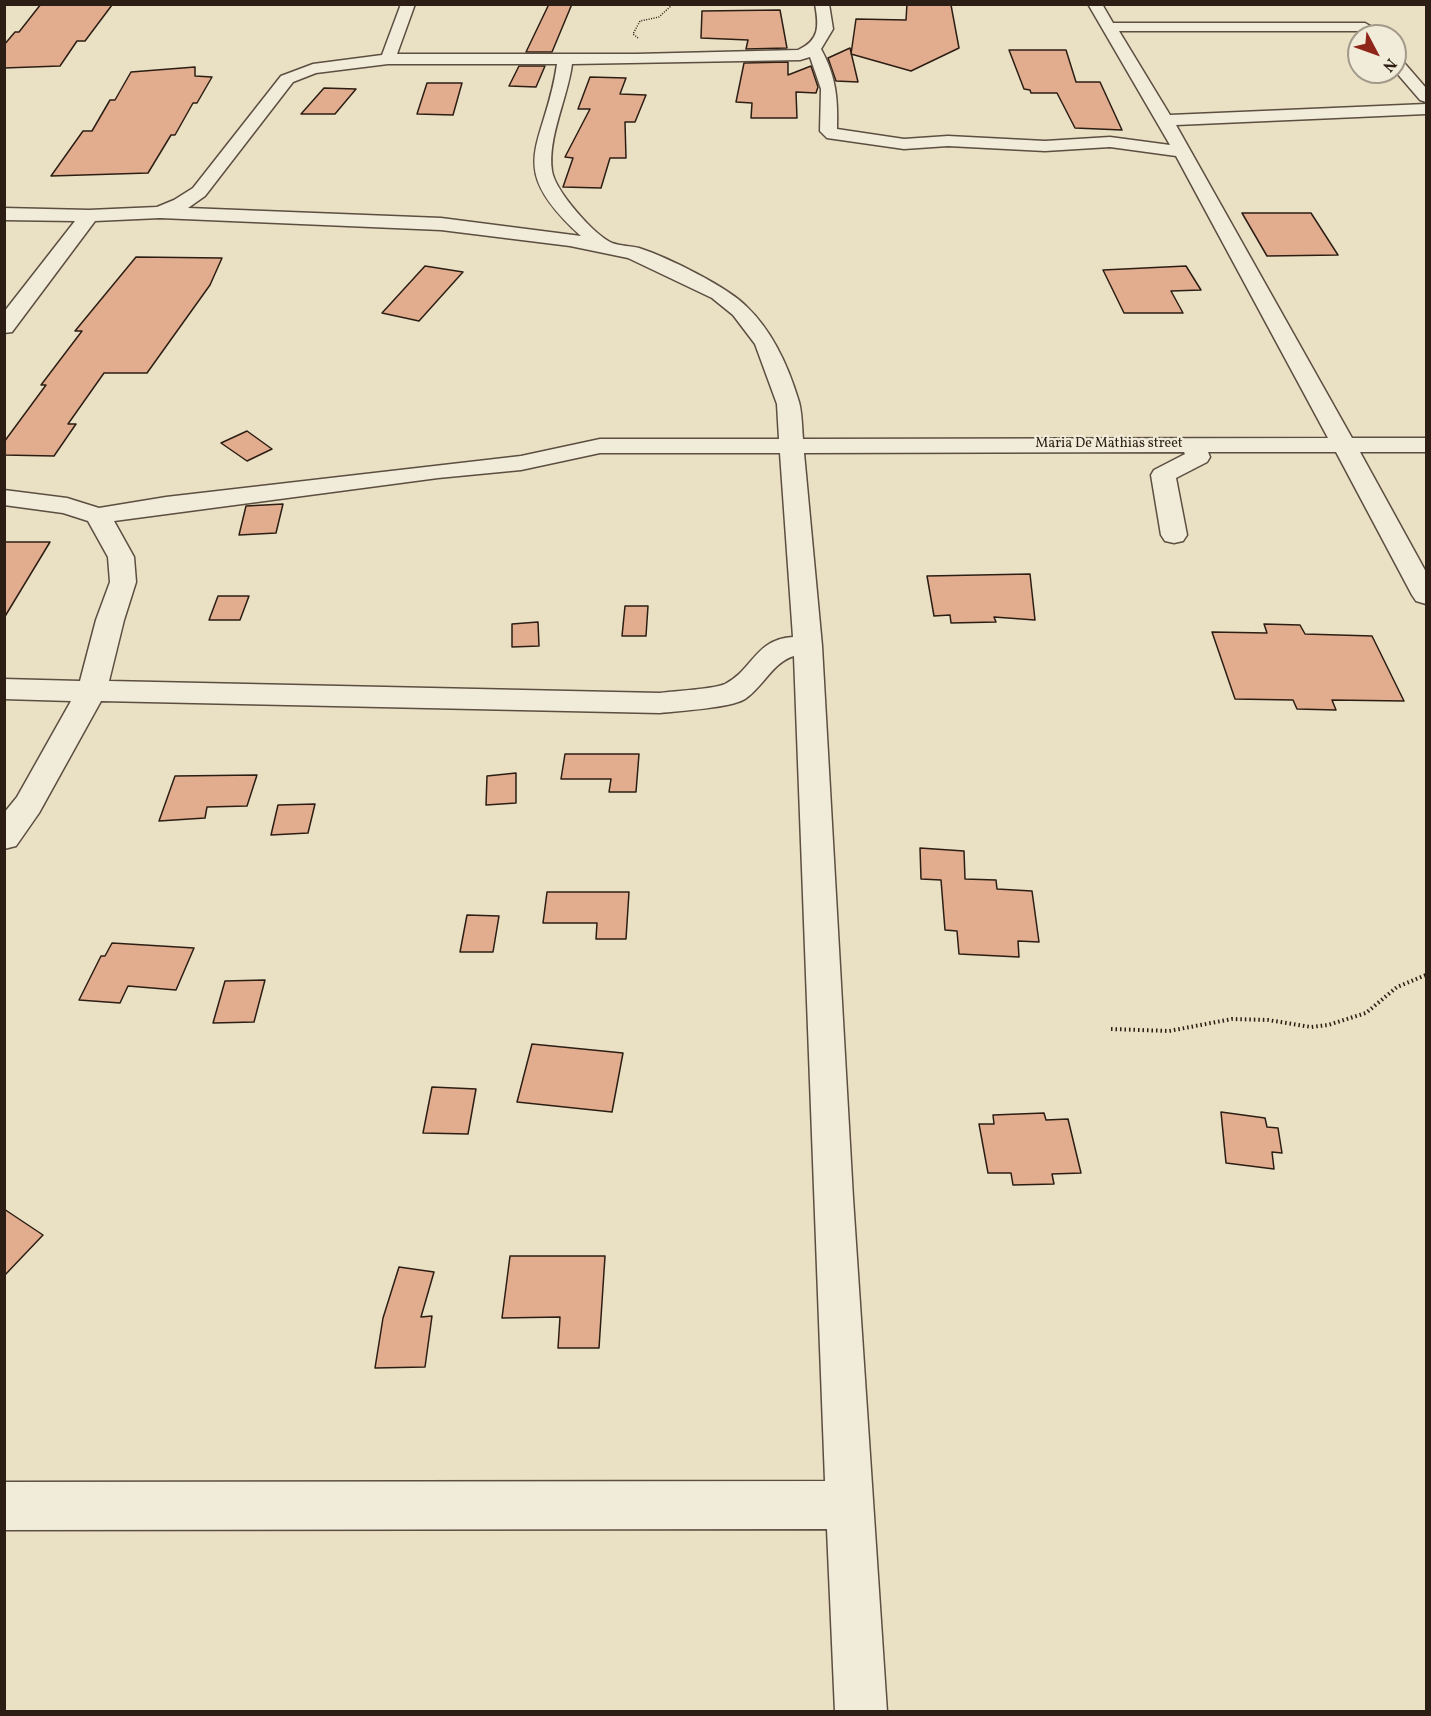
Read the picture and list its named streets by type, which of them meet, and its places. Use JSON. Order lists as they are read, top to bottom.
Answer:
{
  "streets": {
    "street": ["Maria De Mathias street"]
  },
  "north": "bottom right"
}
